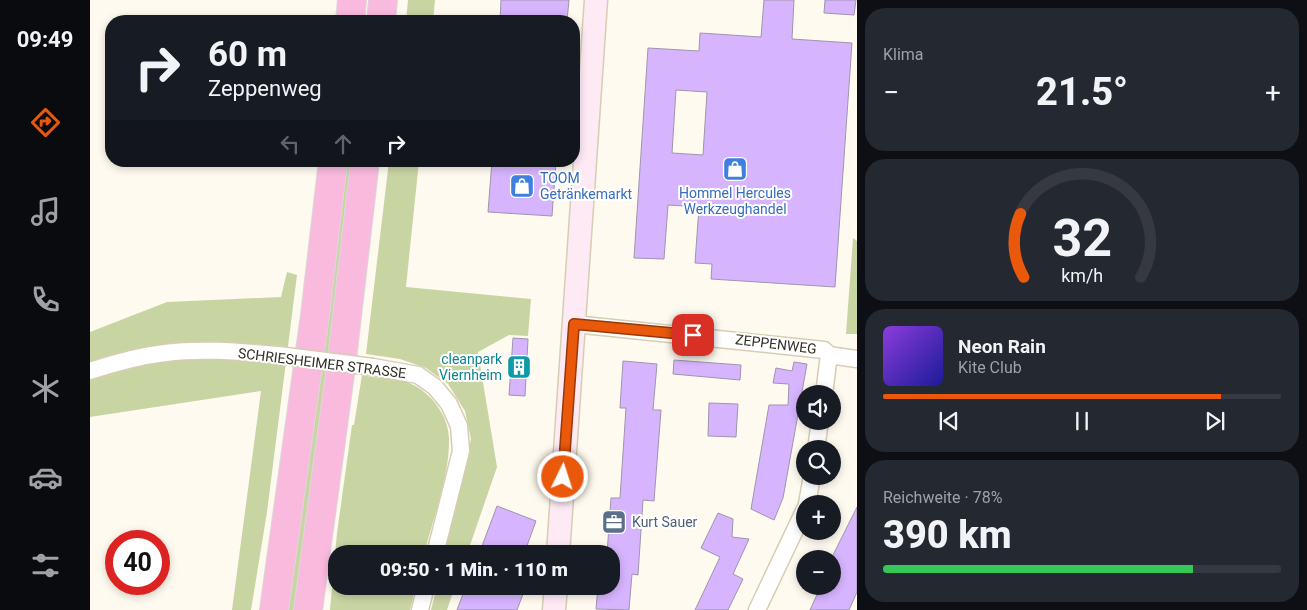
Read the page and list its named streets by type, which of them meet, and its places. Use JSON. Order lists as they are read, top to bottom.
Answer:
{
  "streets": {
    "street": ["ZEPPENWEG", "SCHRIESHEIMER STRASSE"]
  },
  "places": {
    "shop": ["Hommel Hercules Werkzeughandel", "TOOM Getränkemarkt"],
    "building": ["cleanpark Viernheim"],
    "office": ["Kurt Sauer"]
  },
  "page": {
    "tabs": "09:49",
    "tile": [
      "Klima",
      ["Reichweite · 78%", "390 km"]
    ],
    "turn": ["60 m", "Zeppenweg"],
    "heat": ["−", "21.5°", "+"],
    "song": ["Neon Rain", "Kite Club"],
    "map_buttons": ["+", "−"],
    "limit": "40",
    "trip": "09:50 · 1 Min. · 110 m",
    "gauge": ["32", "km/h"]
  }
}
